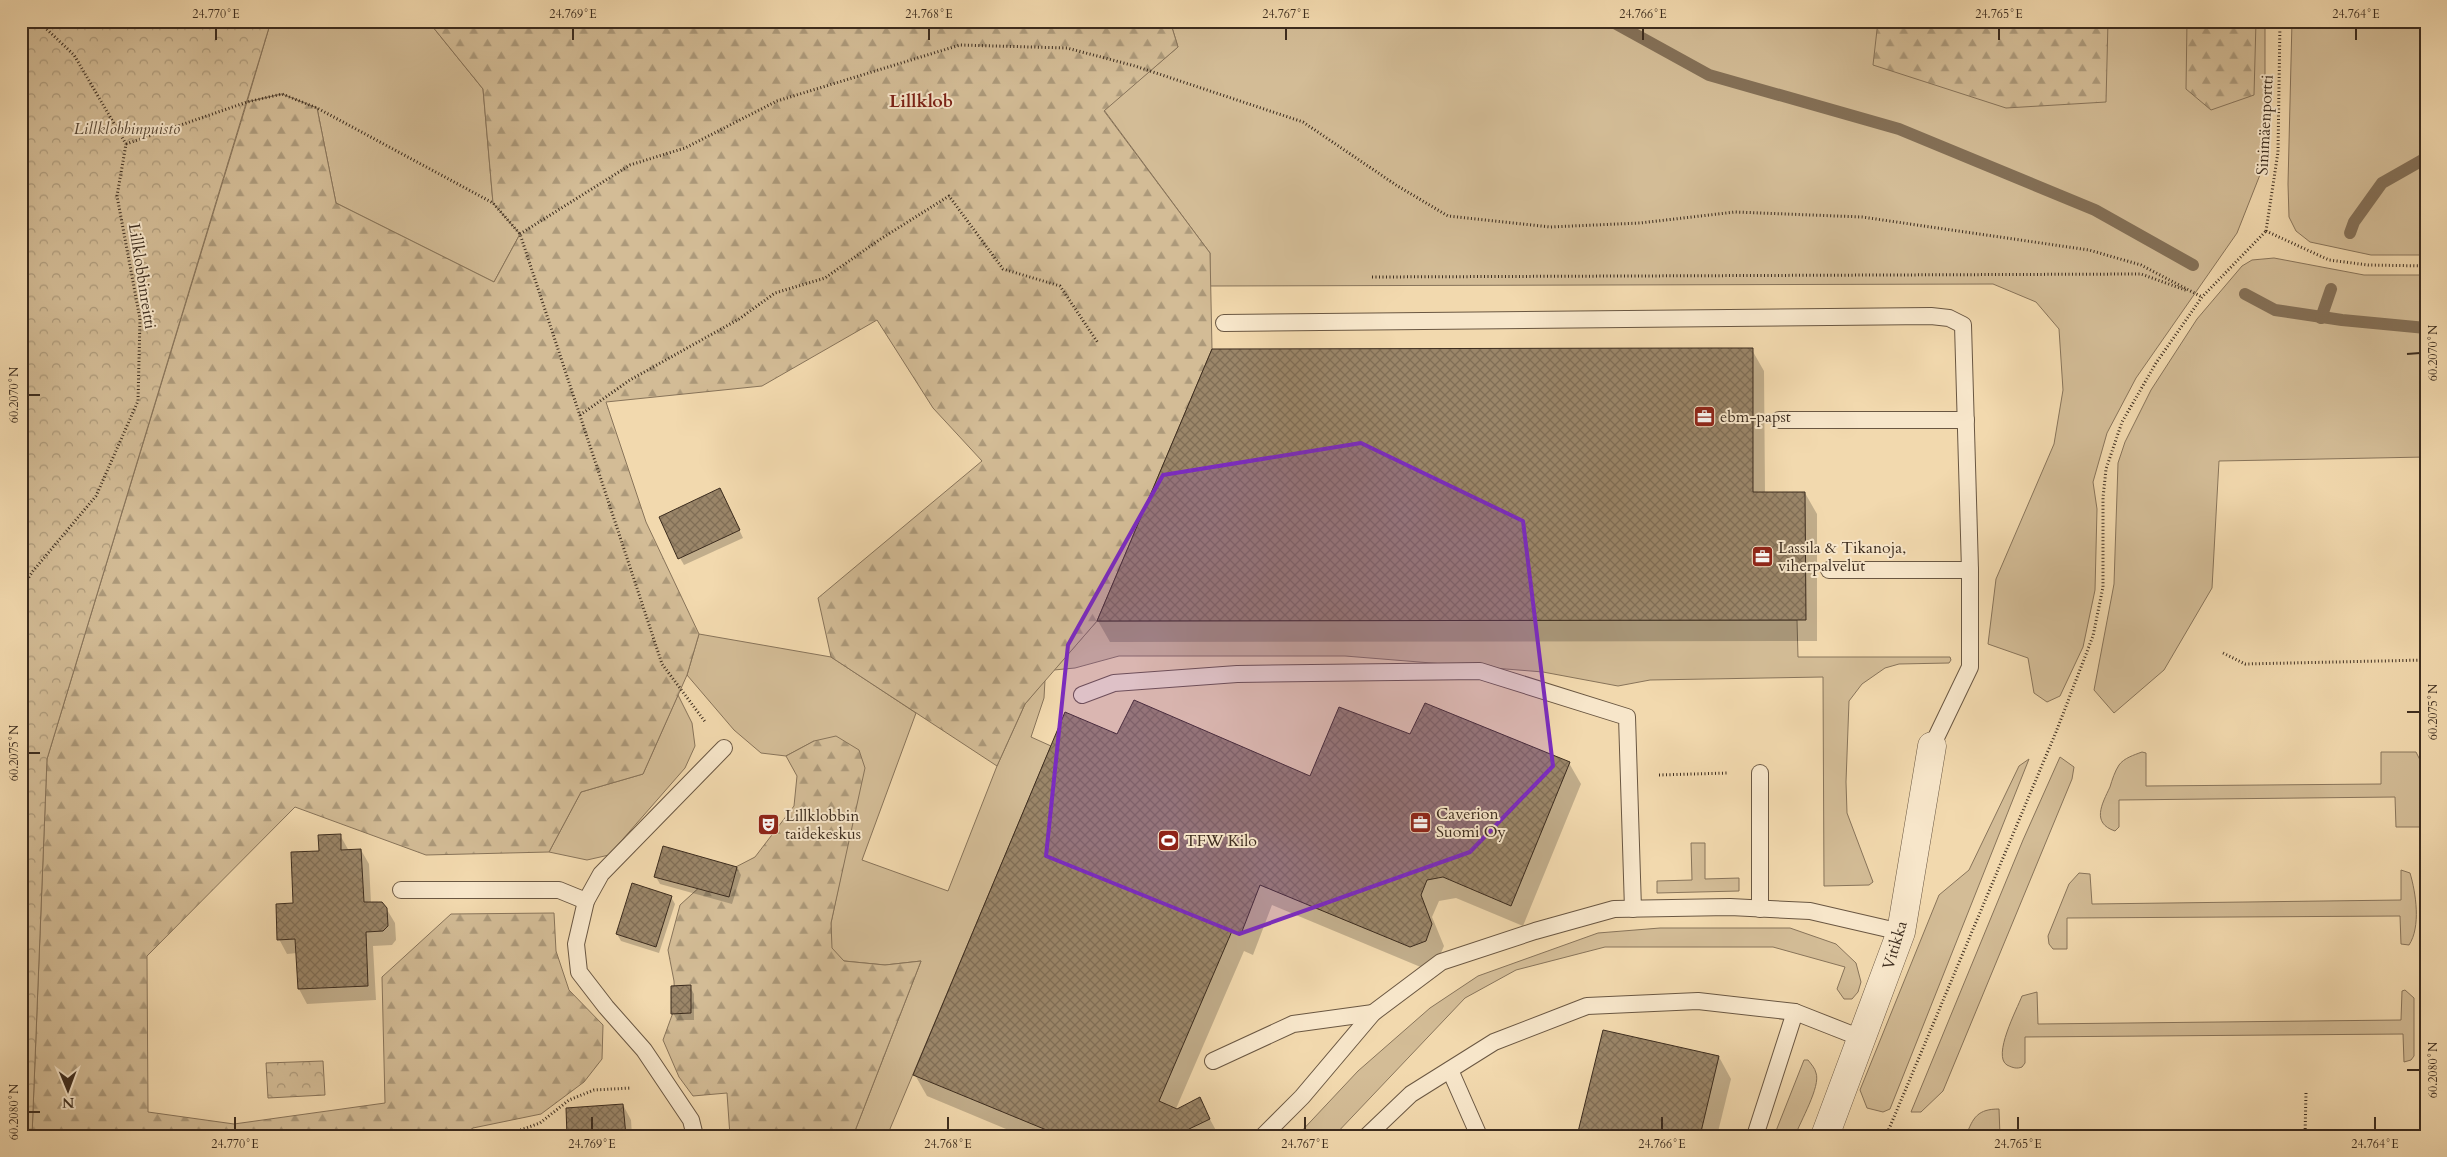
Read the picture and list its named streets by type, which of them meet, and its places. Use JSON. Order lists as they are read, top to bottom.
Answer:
{
  "streets": {
    "street": ["Vitikka"],
    "path": ["Sinimäenportti", "Lillklobbinreitti"]
  },
  "districts": ["Lillklob"],
  "parks": ["Lillklobbinpuisto"],
  "places": {
    "office": ["ebm-papst", "Lassila & Tikanoja, viherpalvelut", "Caverion Suomi Oy"],
    "theatre": ["Lillklobbin taidekeskus"],
    "sports": ["TFW Kilo"]
  },
  "north": "bottom",
  "coordinates": [
    "24.770°E",
    "24.769°E",
    "24.768°E",
    "24.767°E",
    "24.766°E",
    "24.765°E",
    "24.764°E",
    "60.2070°N",
    "60.2075°N",
    "60.2080°N"
  ]
}
